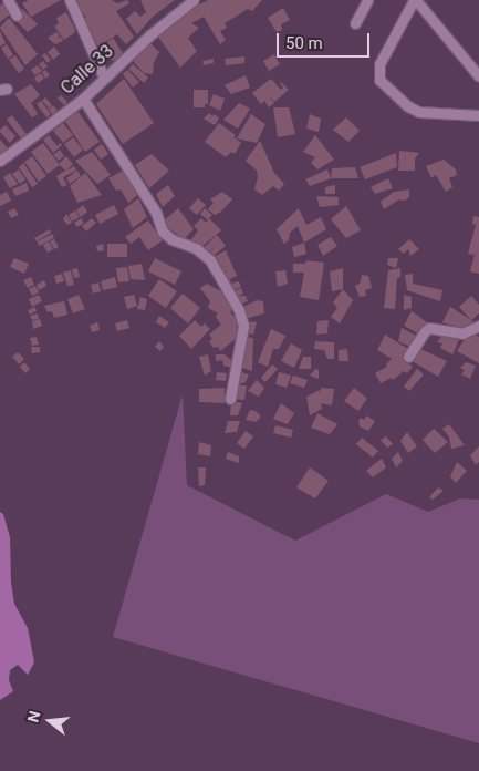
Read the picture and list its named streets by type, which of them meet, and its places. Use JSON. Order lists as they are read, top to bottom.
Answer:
{
  "streets": {
    "street": ["Calle 33"]
  },
  "scale_bar": "50 m",
  "north": "left"
}
